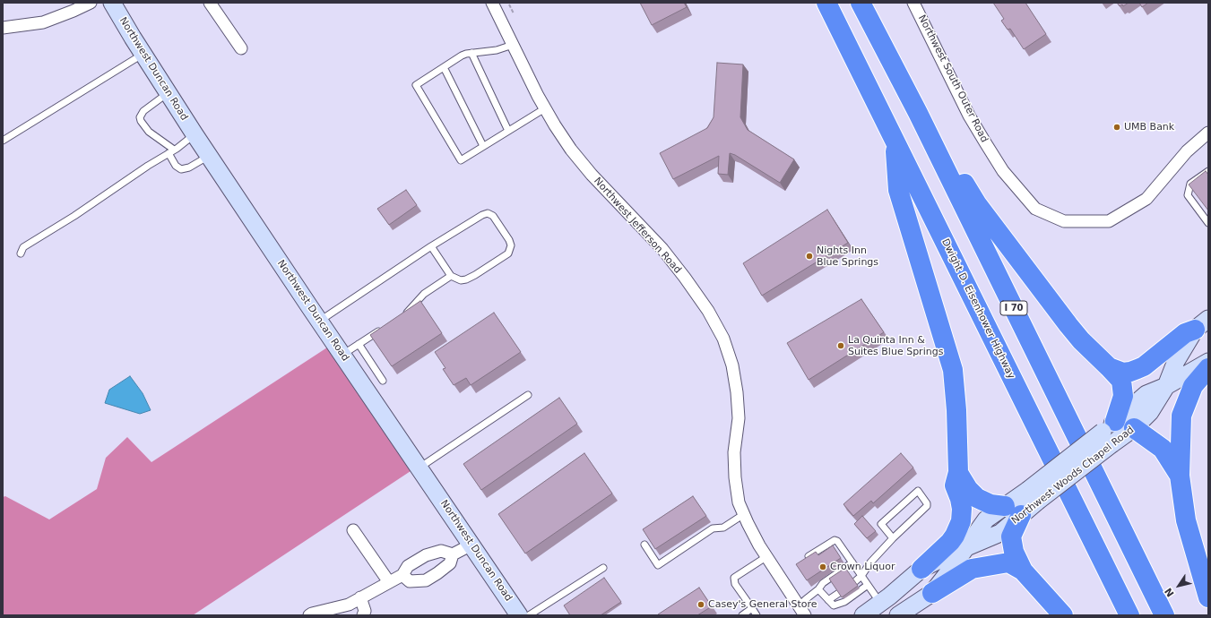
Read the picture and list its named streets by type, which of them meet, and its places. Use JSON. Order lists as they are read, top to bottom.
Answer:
{
  "streets": {
    "highway": ["I 70", "Dwight D. Eisenhower Highway"],
    "street": [
      "Northwest Duncan Road",
      "Northwest South Outer Road",
      "Northwest Jefferson Road",
      "Northwest Woods Chapel Road"
    ]
  },
  "places": [
    "UMB Bank",
    "Nights Inn Blue Springs",
    "La Quinta Inn & Suites Blue Springs",
    "Crown Liquor",
    "Casey's General Store"
  ],
  "north": "bottom left"
}
